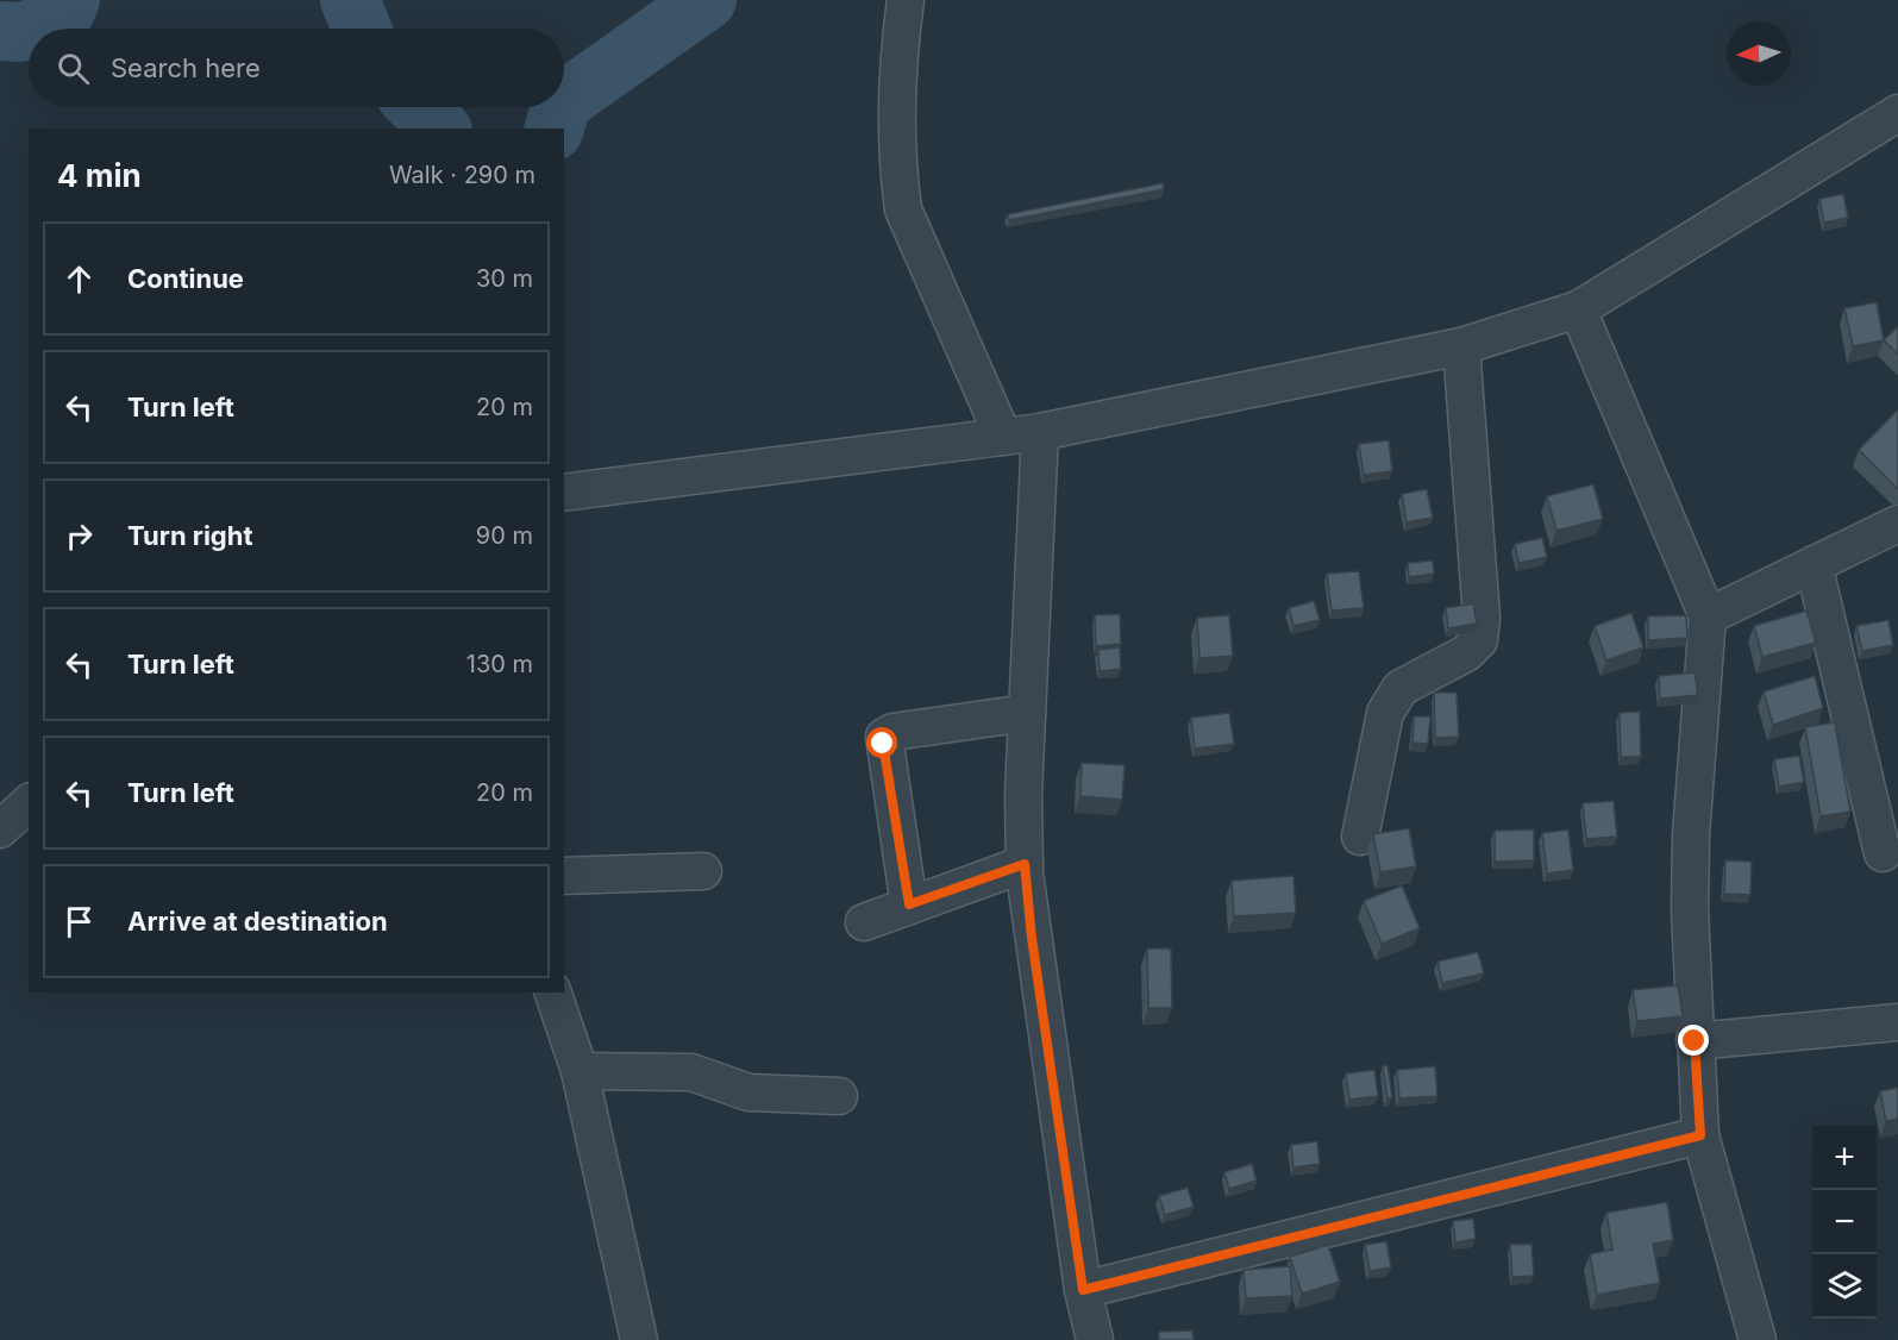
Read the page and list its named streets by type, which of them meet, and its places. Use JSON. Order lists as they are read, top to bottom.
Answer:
{
  "north": "left",
  "page": {
    "search": "Search here",
    "heading": ["4 min", "Walk · 290 m"],
    "list": [
      ["Continue", "30 m"],
      ["Turn left", "20 m"],
      ["Turn right", "90 m"],
      ["Turn left", "130 m"],
      ["Turn left", "20 m"],
      "Arrive at destination"
    ],
    "map_buttons": ["+", "−"]
  }
}
